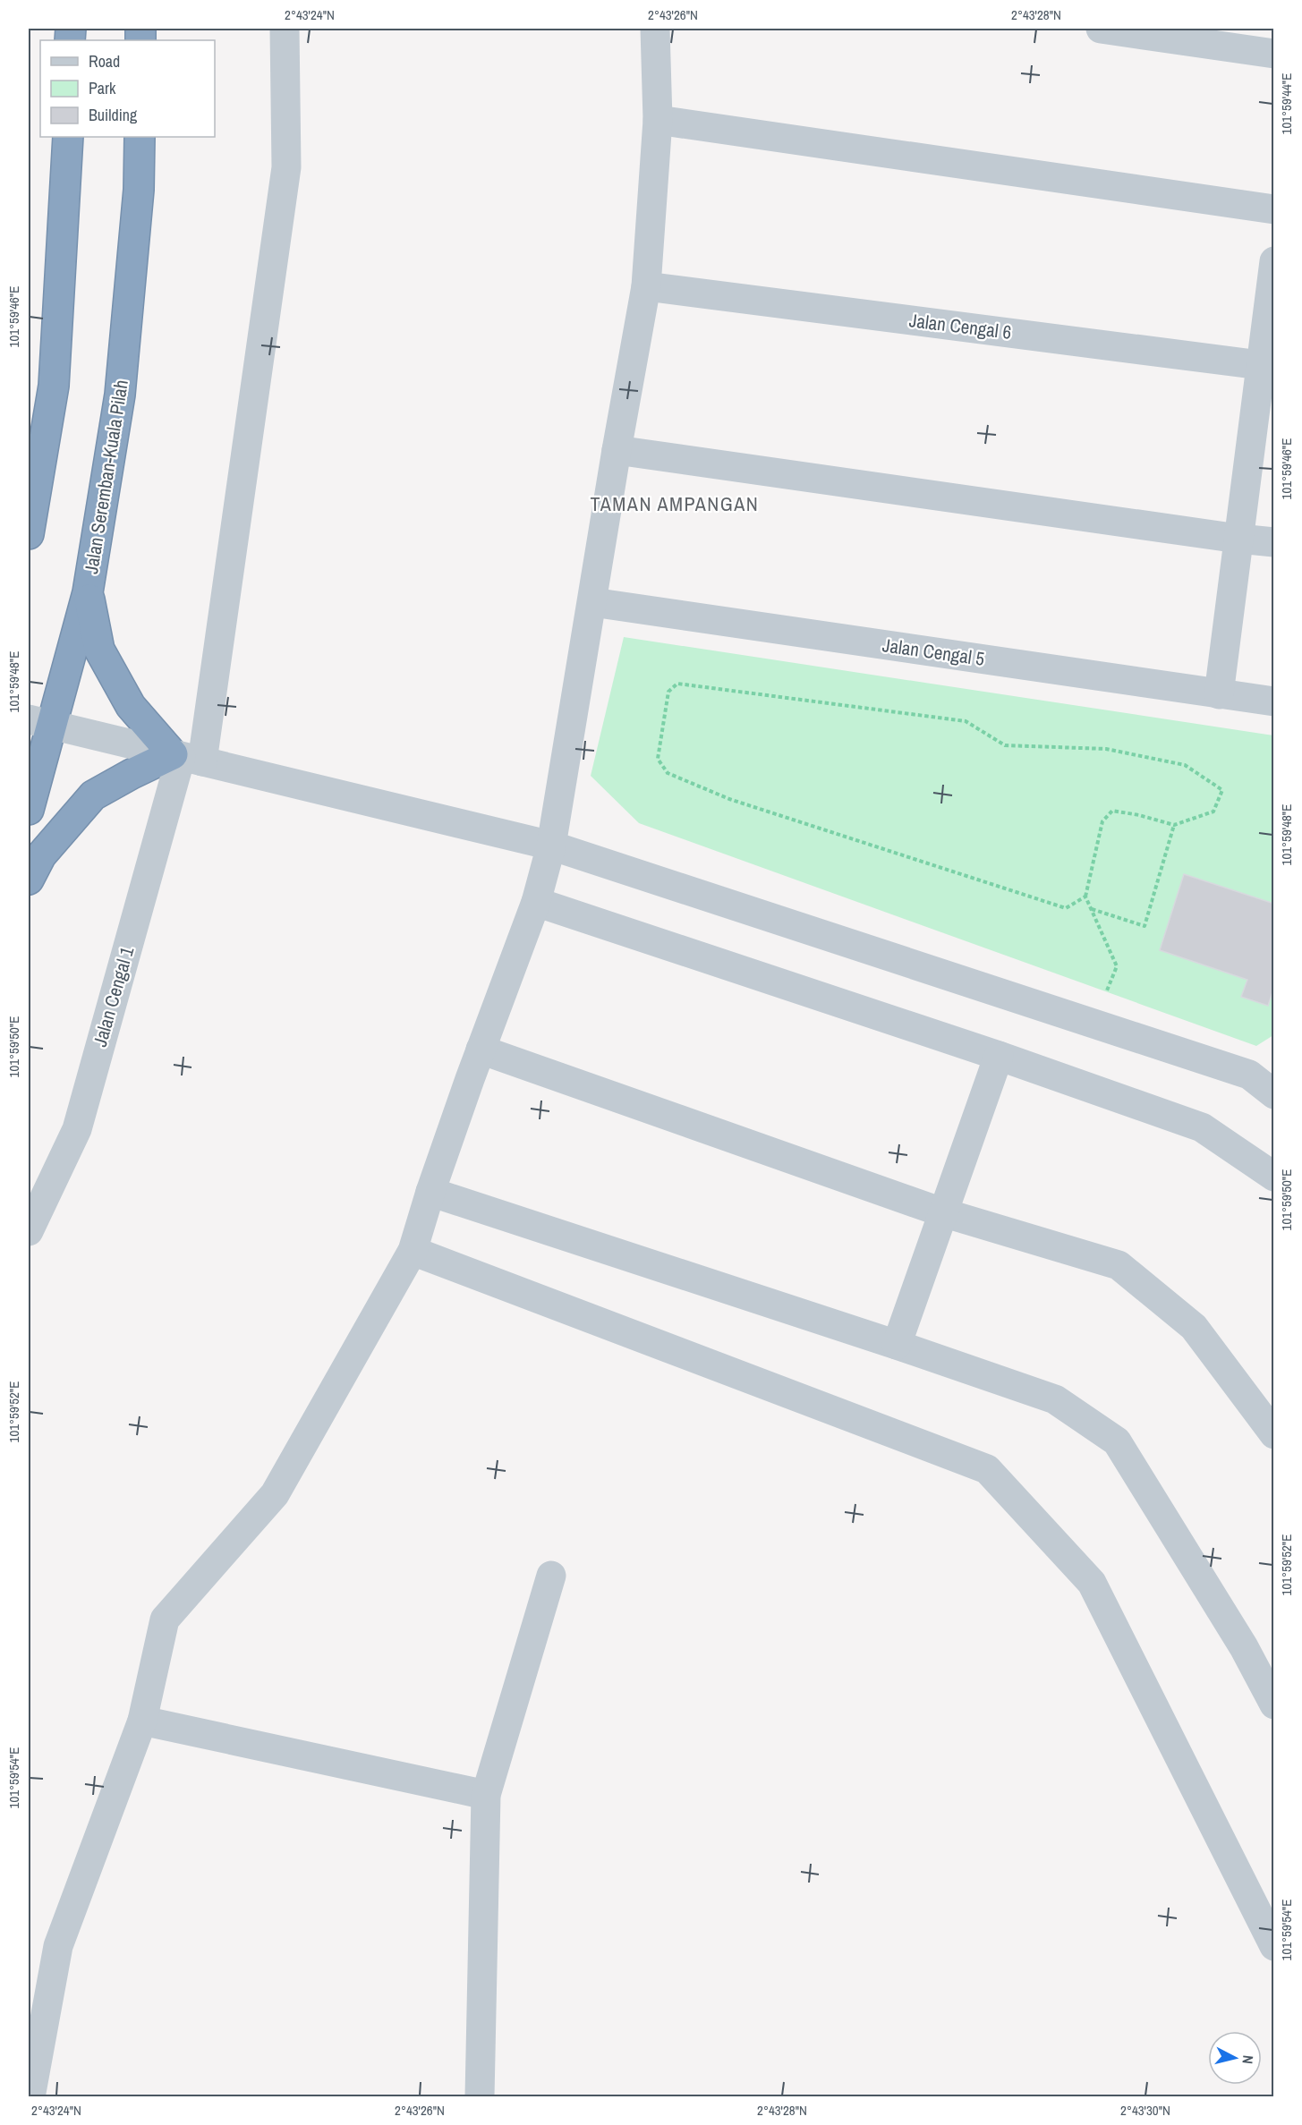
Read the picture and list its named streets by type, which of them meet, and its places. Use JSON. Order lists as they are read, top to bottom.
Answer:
{
  "streets": {
    "highway": ["Jalan Seremban-Kuala Pilah"],
    "street": ["Jalan Cengal 6", "Jalan Cengal 5", "Jalan Cengal 1"]
  },
  "districts": ["TAMAN AMPANGAN"],
  "legend": ["Road", "Park", "Building"],
  "north": "right",
  "coordinates": [
    "2°43'24\"N",
    "2°43'26\"N",
    "2°43'28\"N",
    "101°59'44\"E",
    "101°59'46\"E",
    "101°59'48\"E",
    "101°59'50\"E",
    "101°59'52\"E",
    "101°59'54\"E",
    "2°43'30\"N"
  ]
}
